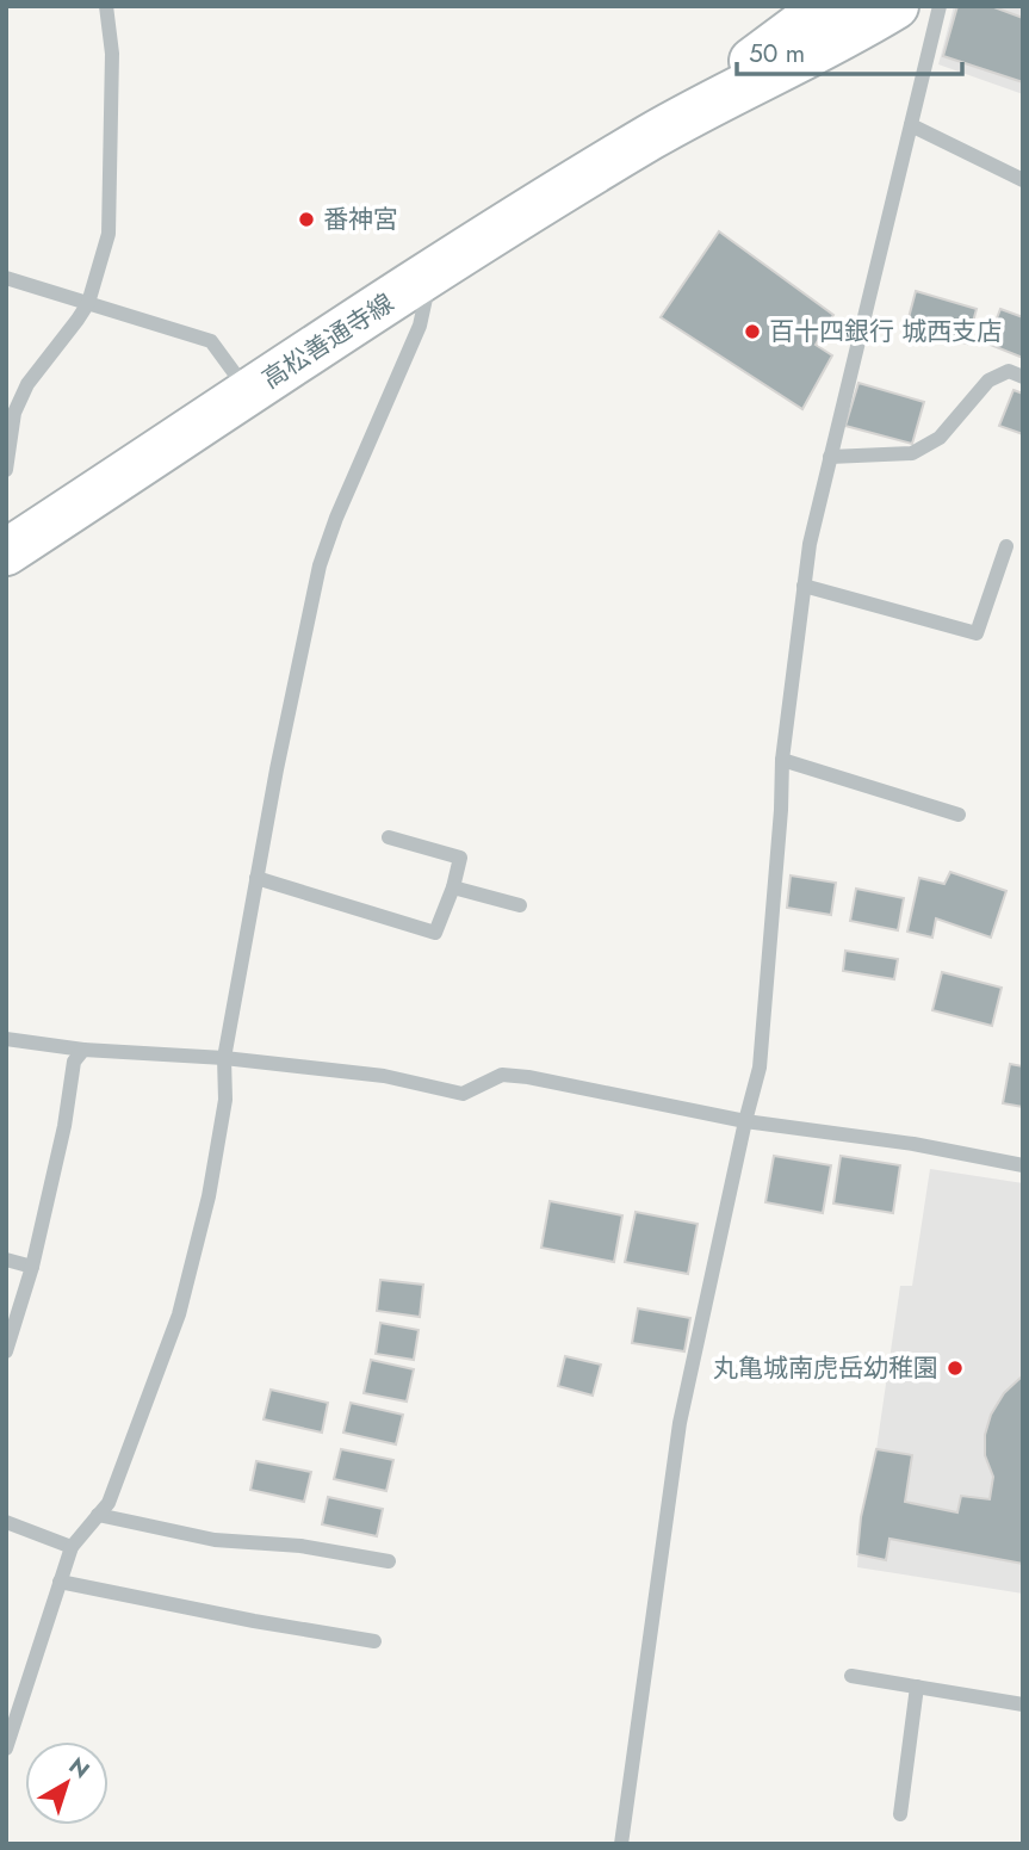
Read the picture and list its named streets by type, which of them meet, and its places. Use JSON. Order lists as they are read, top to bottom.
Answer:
{
  "streets": {
    "main road": ["高松善通寺線"]
  },
  "places": ["番神宮", "百十四銀行 城西支店", "丸亀城南虎岳幼稚園"],
  "scale_bar": "50 m",
  "north": "top right"
}
